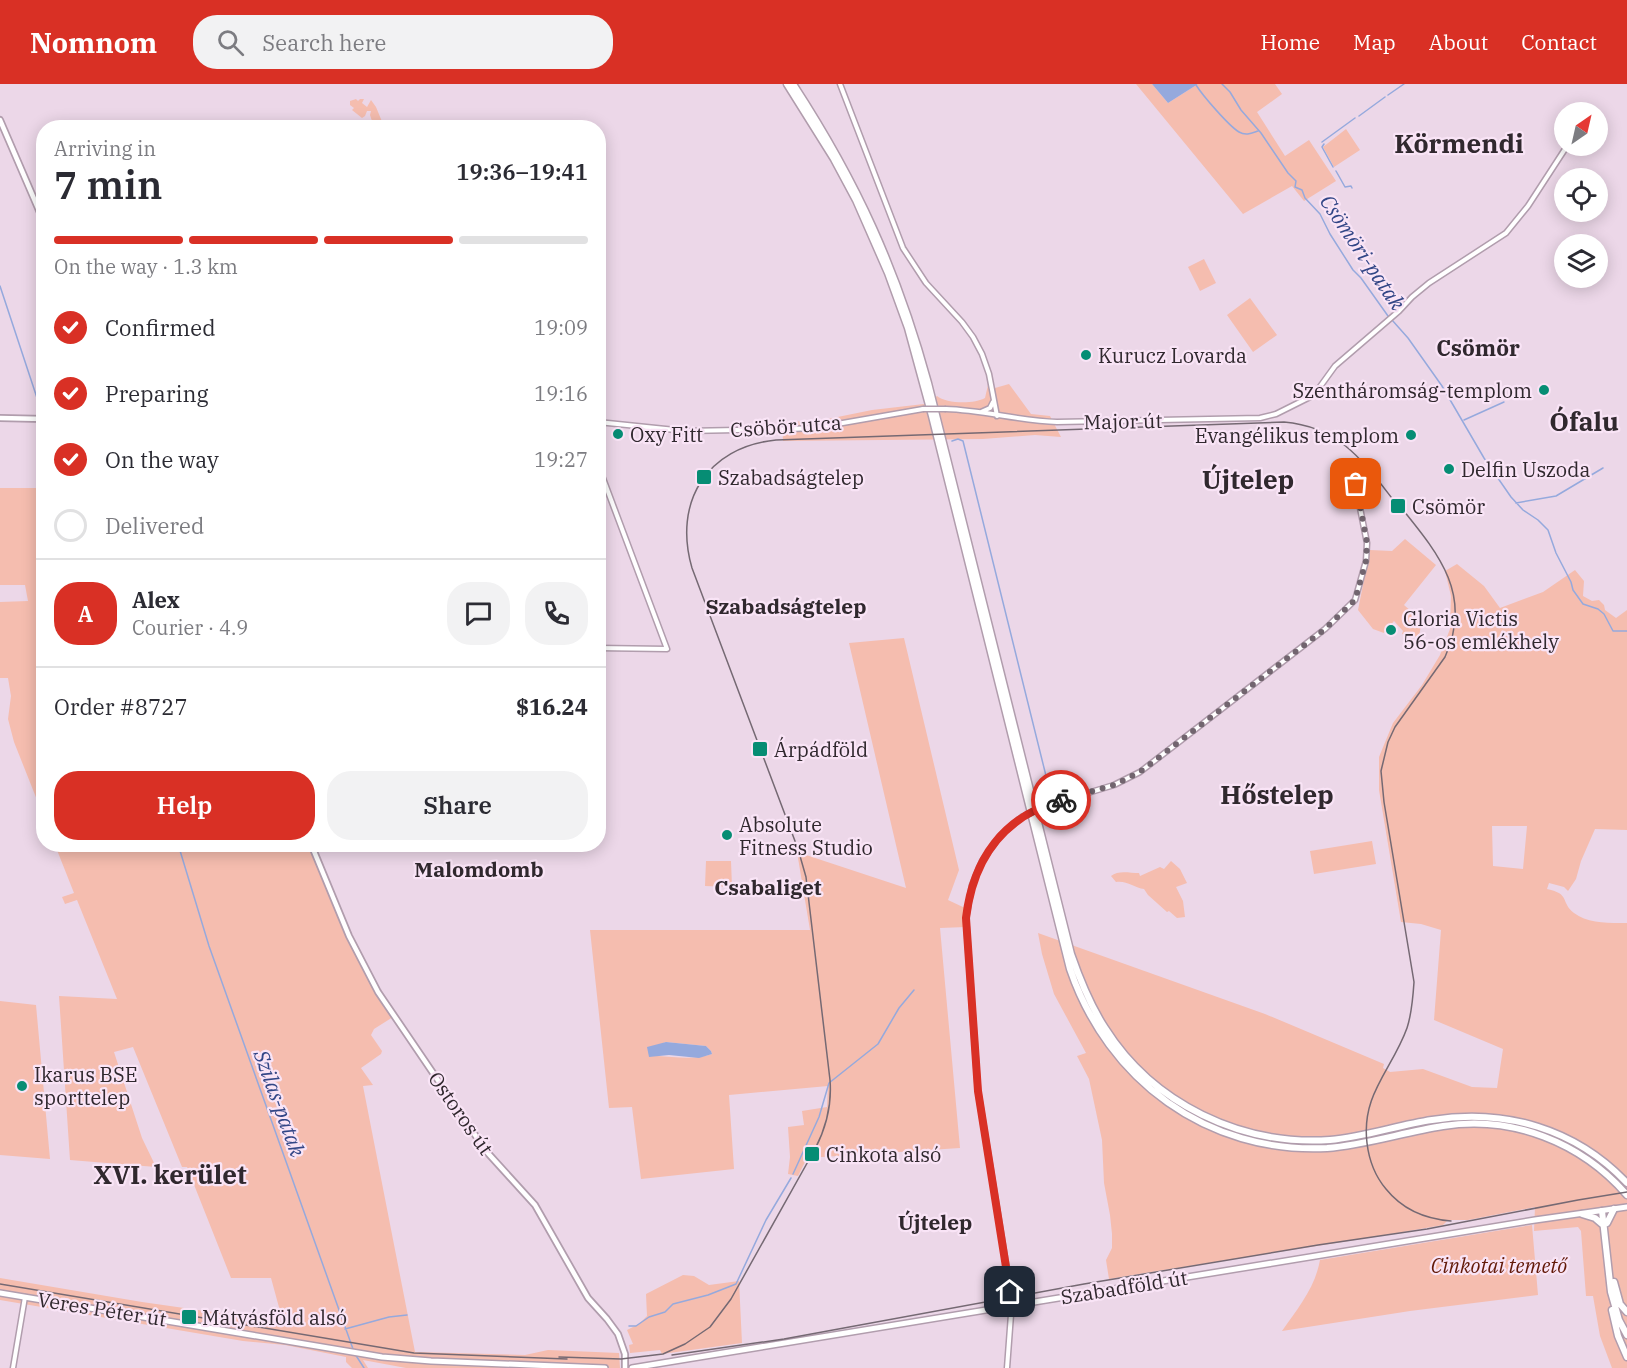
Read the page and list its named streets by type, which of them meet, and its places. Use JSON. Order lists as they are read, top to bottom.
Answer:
{
  "streets": {
    "main road": ["Ostoros út", "Szabadföld út", "Veres Péter út"],
    "street": ["Major út", "Csöbör utca"]
  },
  "crossings": [
    ["Major út", "Csöbör utca"]
  ],
  "districts": [
    "Körmendi",
    "Csömör",
    "Ófalu",
    "Újtelep",
    "Szabadságtelep",
    "Hőstelep",
    "Malomdomb",
    "Csabaliget",
    "XVI. kerület",
    "Újtelep"
  ],
  "water": ["Csömöri-patak", "Szilas-patak"],
  "parks": ["Cinkotai temető"],
  "places": {
    "other": [
      "Kurucz Lovarda",
      "Szentháromság-templom",
      "Oxy Fitt",
      "Evangélikus templom",
      "Delfin Uszoda",
      "Gloria Victis 56-os emlékhely",
      "Absolute Fitness Studio",
      "Ikarus BSE sporttelep"
    ],
    "transit": [
      "Szabadságtelep",
      "Csömör",
      "Árpádföld",
      "Cinkota alsó",
      "Mátyásföld alsó"
    ]
  },
  "north": "top right",
  "page": {
    "header": "Nomnom",
    "search": "Search here",
    "nav": [
      "Home",
      "Map",
      "About",
      "Contact"
    ],
    "heading": ["7 min", "Arriving in", "19:36–19:41"],
    "panel": [
      "Alex",
      "Courier · 4.9",
      "Order #8727",
      "$16.24"
    ],
    "bar": "On the way · 1.3 km",
    "list": [
      ["Confirmed", "19:09"],
      ["Preparing", "19:16"],
      ["On the way", "19:27"],
      "Delivered"
    ],
    "round": "A",
    "buttons": ["Help", "Share"]
  }
}
